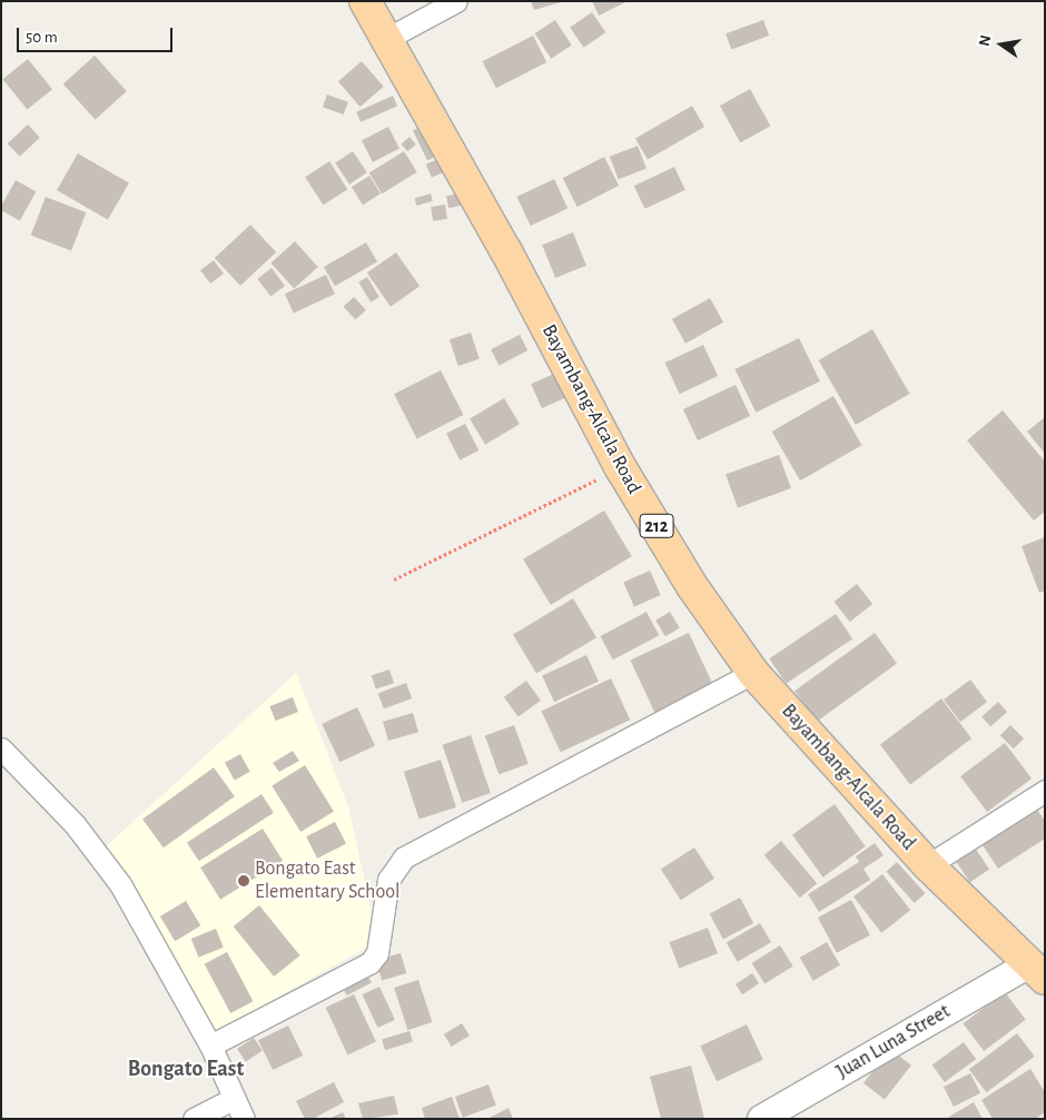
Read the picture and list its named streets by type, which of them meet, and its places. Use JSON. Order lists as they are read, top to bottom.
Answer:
{
  "streets": {
    "main road": ["Bayambang-Alcala Road", "212"],
    "street": ["Juan Luna Street"]
  },
  "crossings": [
    ["Bayambang-Alcala Road", "Juan Luna Street"]
  ],
  "districts": ["Bongato East"],
  "places": ["Bongato East Elementary School"],
  "scale_bar": "50 m",
  "north": "left"
}
